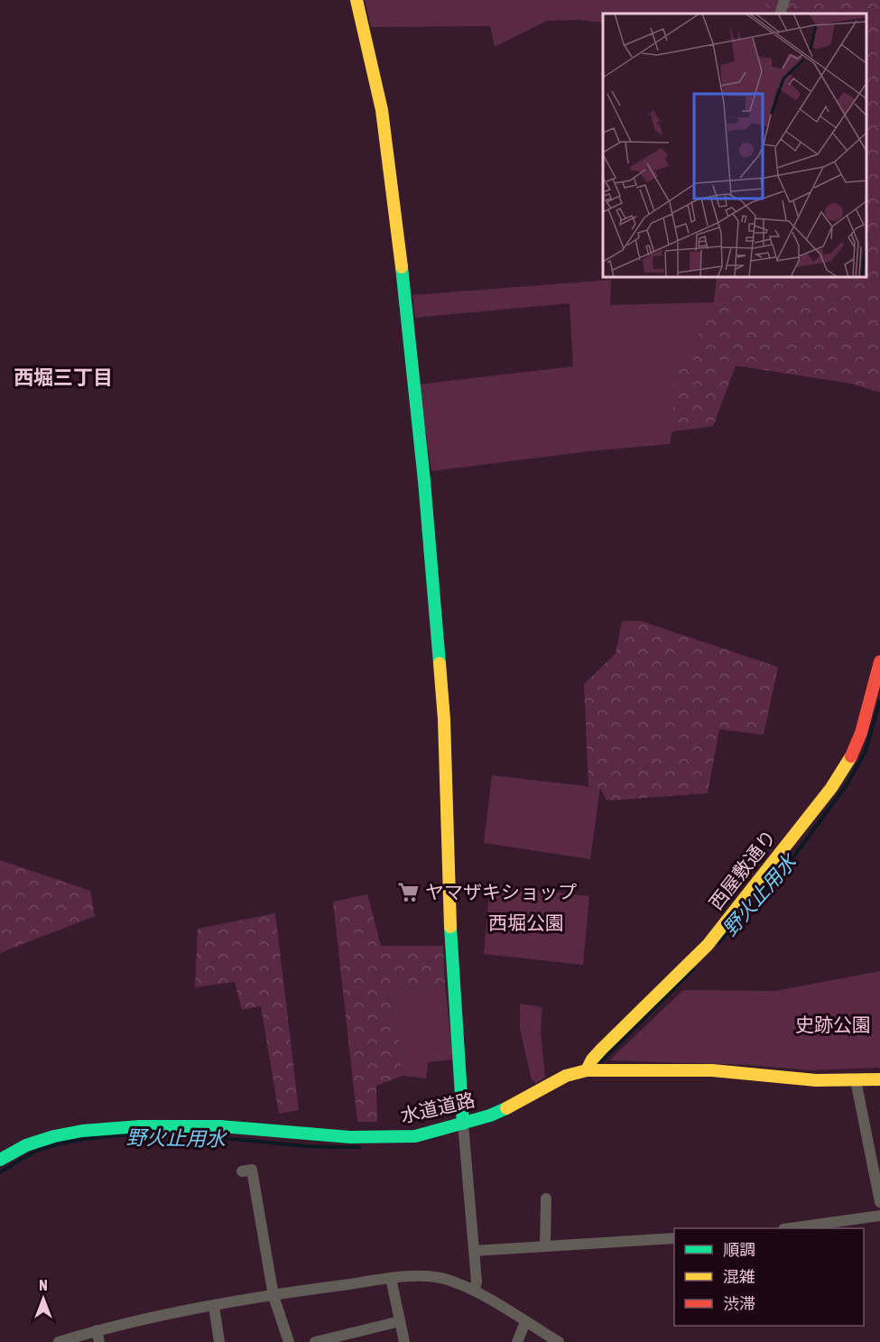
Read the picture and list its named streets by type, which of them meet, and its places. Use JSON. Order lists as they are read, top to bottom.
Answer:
{
  "streets": {
    "street": ["西屋敷通り", "水道道路"]
  },
  "crossings": [
    ["西屋敷通り", "水道道路"]
  ],
  "districts": ["西堀三丁目"],
  "water": ["野火止用水"],
  "parks": ["西堀公園", "史跡公園"],
  "places": {
    "supermarket": ["ヤマザキショップ"]
  },
  "legend": ["順調", "混雑", "渋滞"],
  "north": "top"
}
